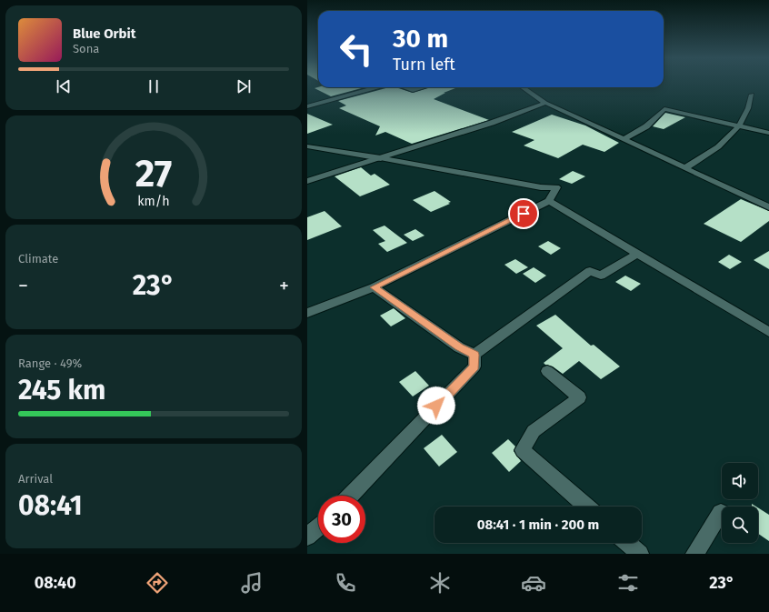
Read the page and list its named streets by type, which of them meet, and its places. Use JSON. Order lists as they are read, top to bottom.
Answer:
{
  "page": {
    "turn": ["30 m", "Turn left"],
    "song": ["Blue Orbit", "Sona"],
    "tile": [
      "Climate",
      ["Range · 49%", "245 km"],
      ["Arrival", "08:41"]
    ],
    "heat": ["−", "23°", "+"],
    "limit": "30",
    "trip": "08:41 · 1 min · 200 m",
    "tabs": ["08:40", "23°"],
    "gauge": ["27", "km/h"]
  }
}
